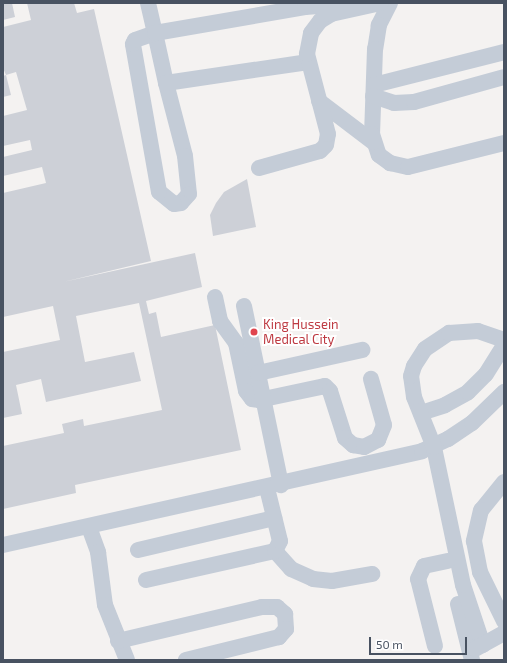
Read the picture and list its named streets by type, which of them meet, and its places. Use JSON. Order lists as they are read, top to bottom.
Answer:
{
  "places": ["King Hussein Medical City"],
  "scale_bar": "50 m"
}
